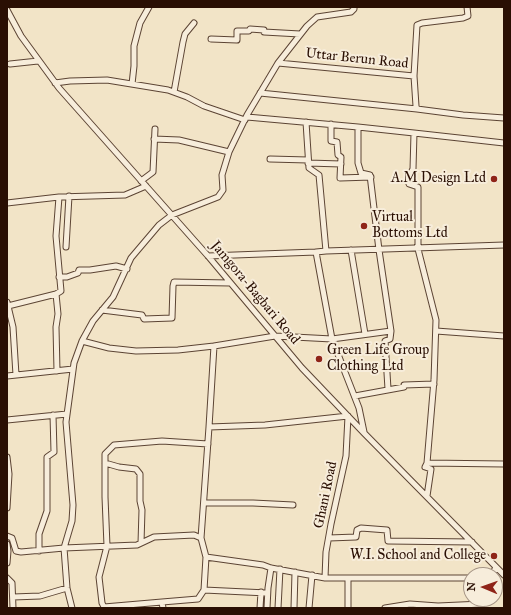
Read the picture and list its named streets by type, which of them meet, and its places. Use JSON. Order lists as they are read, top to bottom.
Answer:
{
  "streets": {
    "street": ["Uttar Berun Road", "Jamgora-Bagbari Road", "Ghani Road"]
  },
  "crossings": [
    ["Jamgora-Bagbari Road", "Ghani Road"]
  ],
  "places": [
    "A.M Design Ltd",
    "Virtual Bottoms Ltd",
    "Green Life Group Clothing Ltd",
    "W.I. School and College"
  ],
  "north": "left"
}
